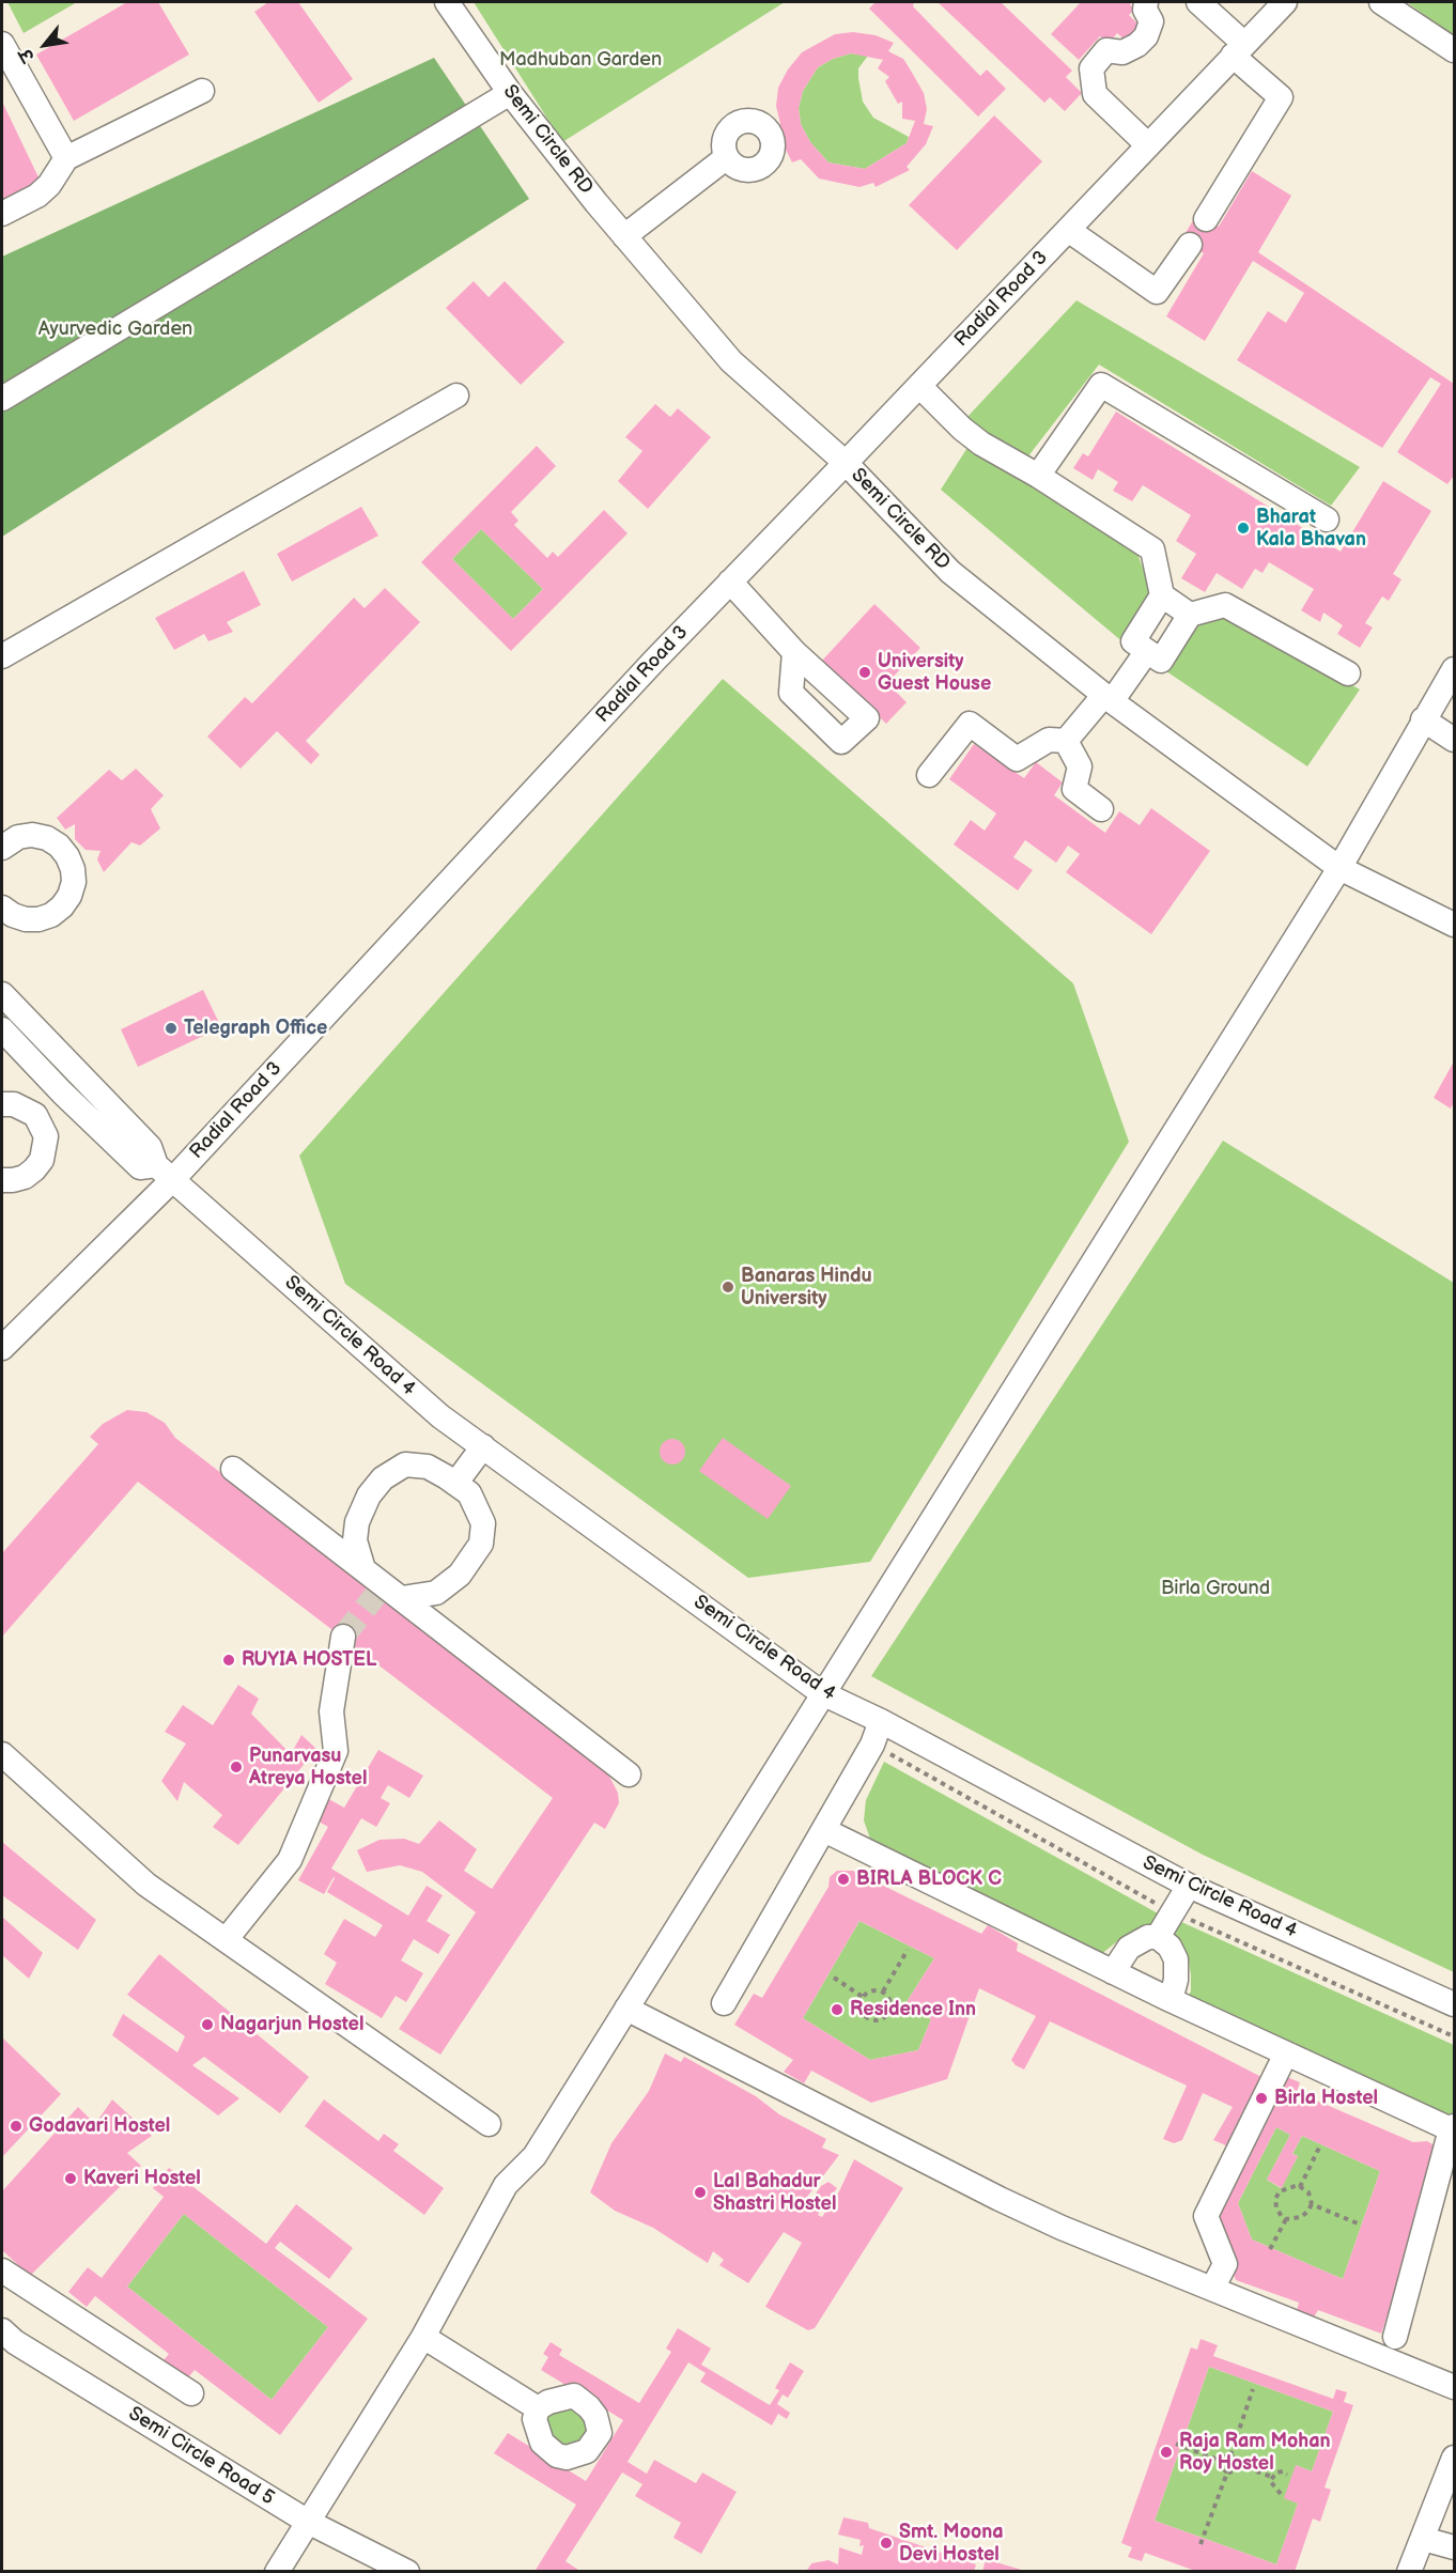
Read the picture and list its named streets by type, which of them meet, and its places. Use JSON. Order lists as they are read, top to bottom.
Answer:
{
  "streets": {
    "street": [
      "Semi Circle RD",
      "Radial Road 3",
      "Semi Circle Road 4",
      "Semi Circle Road 5"
    ]
  },
  "crossings": [
    ["Semi Circle RD", "Radial Road 3"],
    ["Radial Road 3", "Semi Circle Road 4"]
  ],
  "parks": ["Madhuban Garden", "Ayurvedic Garden", "Birla Ground"],
  "places": [
    "Bharat Kala Bhavan",
    "University Guest House",
    "Telegraph Office",
    "Banaras Hindu University",
    "RUYIA HOSTEL",
    "Punarvasu Atreya Hostel",
    "BIRLA BLOCK C",
    "Residence Inn",
    "Nagarjun Hostel",
    "Birla Hostel",
    "Godavari Hostel",
    "Kaveri Hostel",
    "Lal Bahadur Shastri Hostel",
    "Raja Ram Mohan Roy Hostel",
    "Smt. Moona Devi Hostel"
  ],
  "north": "bottom left"
}
